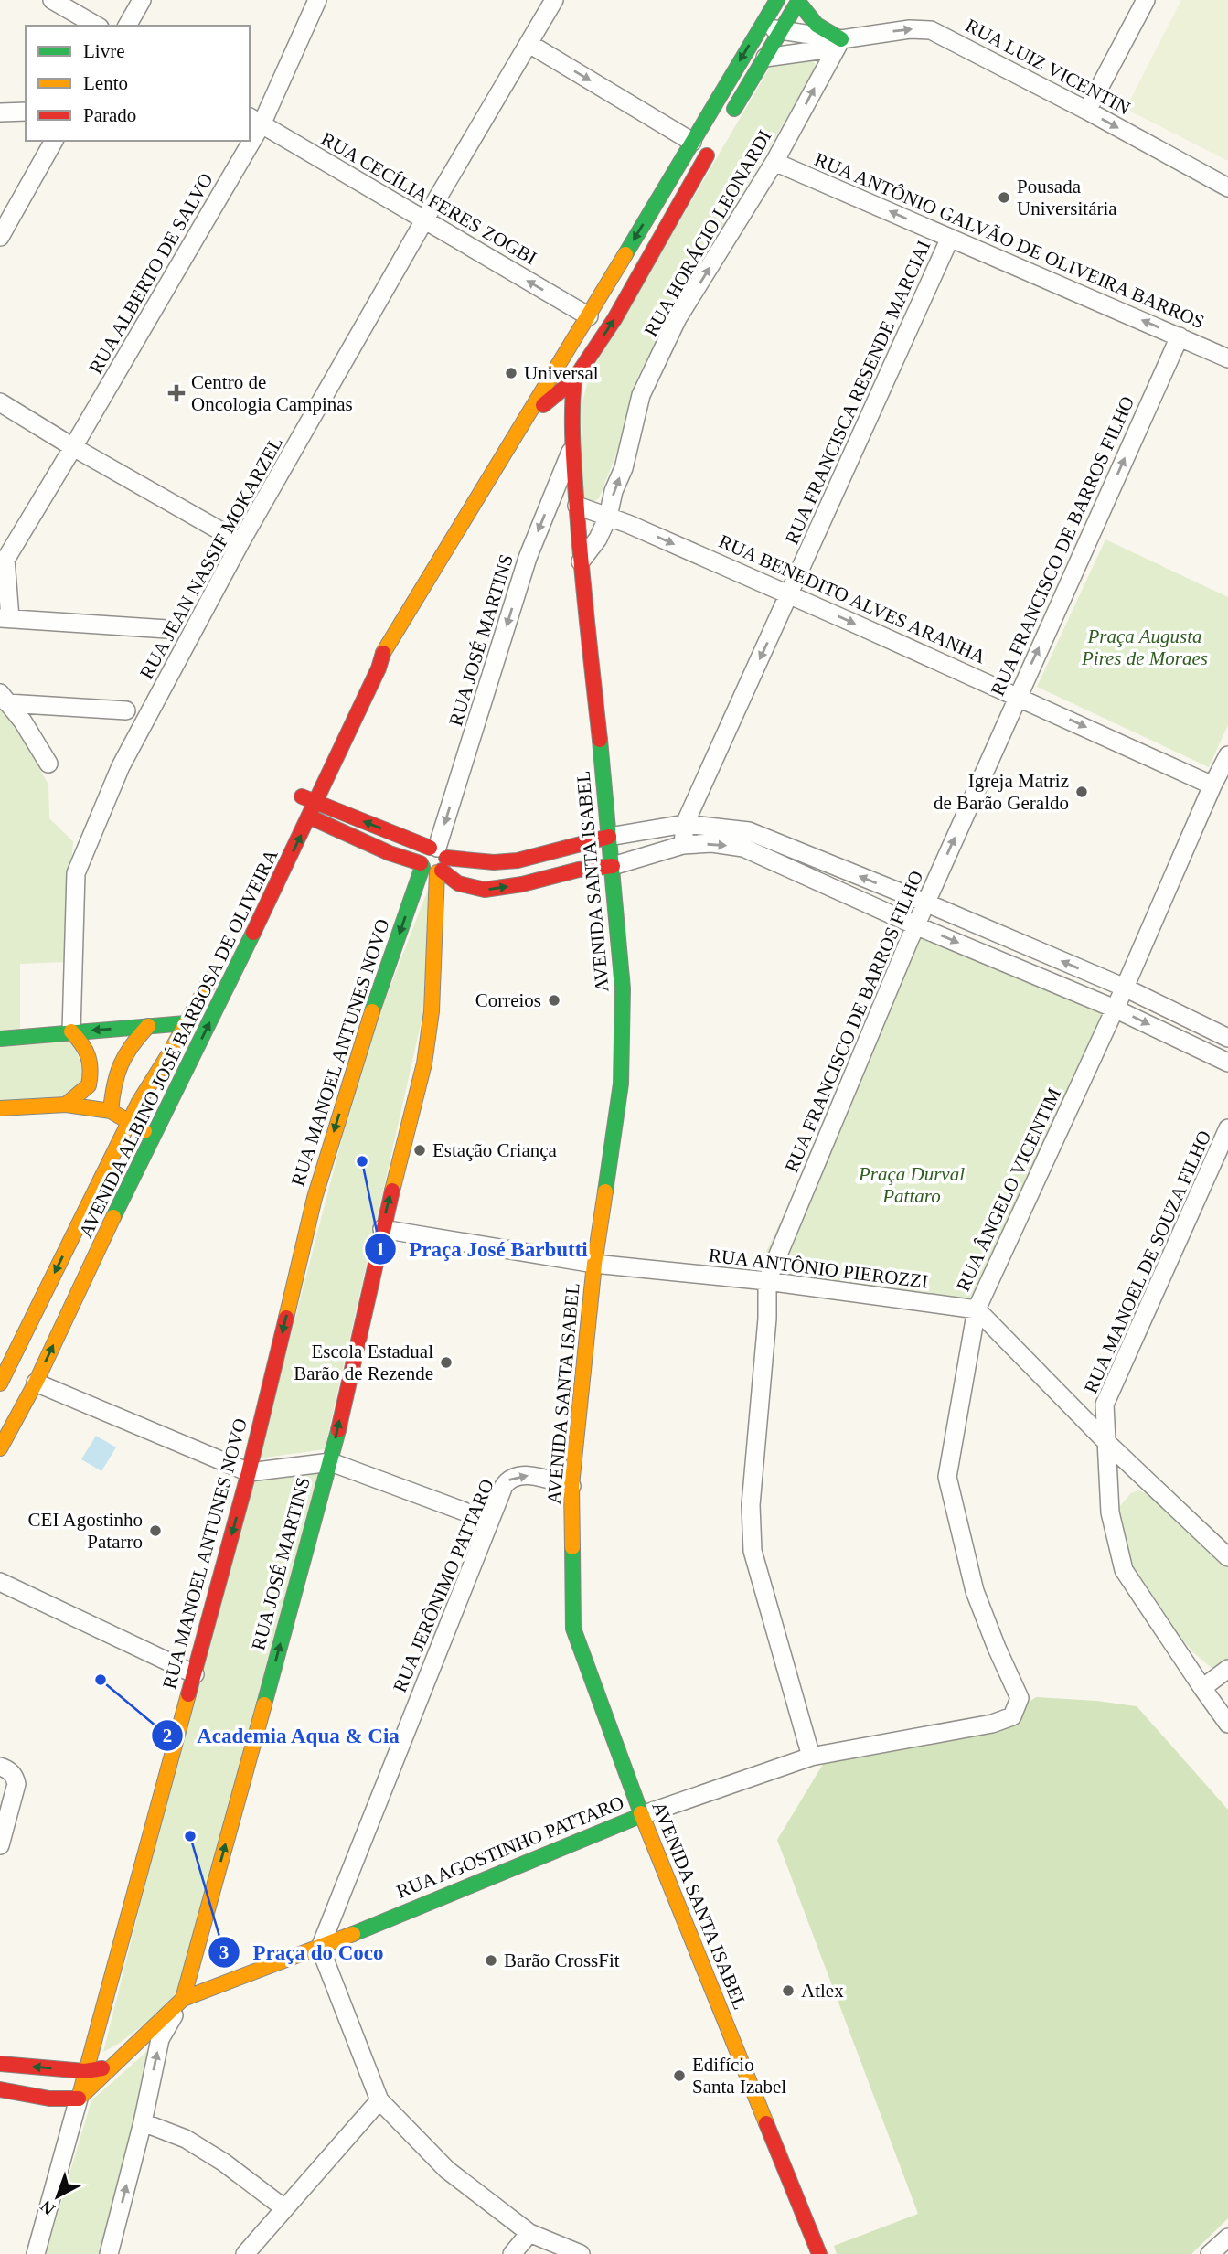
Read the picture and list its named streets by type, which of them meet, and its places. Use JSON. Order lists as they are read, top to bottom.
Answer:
{
  "streets": {
    "main road": [
      "RUA JOSÉ MARTINS",
      "AVENIDA SANTA ISABEL",
      "AVENIDA ALBINO JOSÉ BARBOSA DE OLIVEIRA",
      "RUA MANOEL ANTUNES NOVO",
      "RUA AGOSTINHO PATTARO"
    ],
    "street": [
      "RUA LUIZ VICENTIN",
      "RUA CECÍLIA FERES ZOGBI",
      "RUA HORÁCIO LEONARDI",
      "RUA ANTÔNIO GALVÃO DE OLIVEIRA BARROS",
      "RUA ALBERTO DE SALVO",
      "RUA FRANCISCA RESENDE MARCIAI",
      "RUA FRANCISCO DE BARROS FILHO",
      "RUA JEAN NASSIF MOKARZEL",
      "RUA BENEDITO ALVES ARANHA",
      "RUA ÂNGELO VICENTIM",
      "RUA MANOEL DE SOUZA FILHO",
      "RUA ANTÔNIO PIEROZZI",
      "RUA JERÔNIMO PATTARO"
    ]
  },
  "crossings": [
    ["RUA LUIZ VICENTIN", "RUA HORÁCIO LEONARDI"],
    ["RUA LUIZ VICENTIN", "AVENIDA ALBINO JOSÉ BARBOSA DE OLIVEIRA"],
    ["RUA CECÍLIA FERES ZOGBI", "RUA ALBERTO DE SALVO"],
    ["RUA CECÍLIA FERES ZOGBI", "RUA JEAN NASSIF MOKARZEL"],
    ["RUA CECÍLIA FERES ZOGBI", "AVENIDA ALBINO JOSÉ BARBOSA DE OLIVEIRA"],
    ["RUA HORÁCIO LEONARDI", "RUA ANTÔNIO GALVÃO DE OLIVEIRA BARROS"],
    ["RUA HORÁCIO LEONARDI", "RUA BENEDITO ALVES ARANHA"],
    ["RUA HORÁCIO LEONARDI", "AVENIDA SANTA ISABEL"],
    ["RUA ANTÔNIO GALVÃO DE OLIVEIRA BARROS", "RUA FRANCISCA RESENDE MARCIAI"],
    ["RUA ANTÔNIO GALVÃO DE OLIVEIRA BARROS", "RUA FRANCISCO DE BARROS FILHO"],
    ["RUA FRANCISCA RESENDE MARCIAI", "RUA BENEDITO ALVES ARANHA"],
    ["RUA FRANCISCO DE BARROS FILHO", "RUA BENEDITO ALVES ARANHA"],
    ["RUA FRANCISCO DE BARROS FILHO", "RUA ANTÔNIO PIEROZZI"],
    ["RUA FRANCISCO DE BARROS FILHO", "RUA AGOSTINHO PATTARO"],
    ["RUA BENEDITO ALVES ARANHA", "AVENIDA SANTA ISABEL"],
    ["RUA BENEDITO ALVES ARANHA", "RUA ÂNGELO VICENTIM"],
    ["RUA JOSÉ MARTINS", "AVENIDA SANTA ISABEL"],
    ["RUA JOSÉ MARTINS", "RUA ANTÔNIO PIEROZZI"],
    ["RUA JOSÉ MARTINS", "RUA AGOSTINHO PATTARO"],
    ["AVENIDA SANTA ISABEL", "AVENIDA ALBINO JOSÉ BARBOSA DE OLIVEIRA"],
    ["AVENIDA SANTA ISABEL", "RUA ANTÔNIO PIEROZZI"],
    ["AVENIDA SANTA ISABEL", "RUA JERÔNIMO PATTARO"],
    ["AVENIDA SANTA ISABEL", "RUA AGOSTINHO PATTARO"],
    ["RUA MANOEL ANTUNES NOVO", "RUA AGOSTINHO PATTARO"],
    ["RUA ÂNGELO VICENTIM", "RUA ANTÔNIO PIEROZZI"],
    ["RUA ÂNGELO VICENTIM", "RUA AGOSTINHO PATTARO"],
    ["RUA JERÔNIMO PATTARO", "RUA AGOSTINHO PATTARO"]
  ],
  "one_way": [
    "RUA LUIZ VICENTIN",
    "RUA CECÍLIA FERES ZOGBI",
    "RUA HORÁCIO LEONARDI",
    "RUA ANTÔNIO GALVÃO DE OLIVEIRA BARROS",
    "RUA FRANCISCA RESENDE MARCIAI",
    "RUA FRANCISCO DE BARROS FILHO",
    "RUA BENEDITO ALVES ARANHA",
    "RUA MANOEL ANTUNES NOVO"
  ],
  "parks": ["Praça Augusta Pires de Moraes", "Praça Durval Pattaro"],
  "places": {
    "other": [
      "Pousada Universitária",
      "Universal",
      "Igreja Matriz de Barão Geraldo",
      "Correios",
      "Estação Criança",
      "Praça José Barbutti",
      "Escola Estadual Barão de Rezende",
      "CEI Agostinho Patarro",
      "Academia Aqua & Cia",
      "Praça do Coco",
      "Barão CrossFit",
      "Atlex",
      "Edifício Santa Izabel"
    ],
    "health": ["Centro de Oncologia Campinas"]
  },
  "legend": ["Livre", "Lento", "Parado"],
  "north": "bottom left"
}
